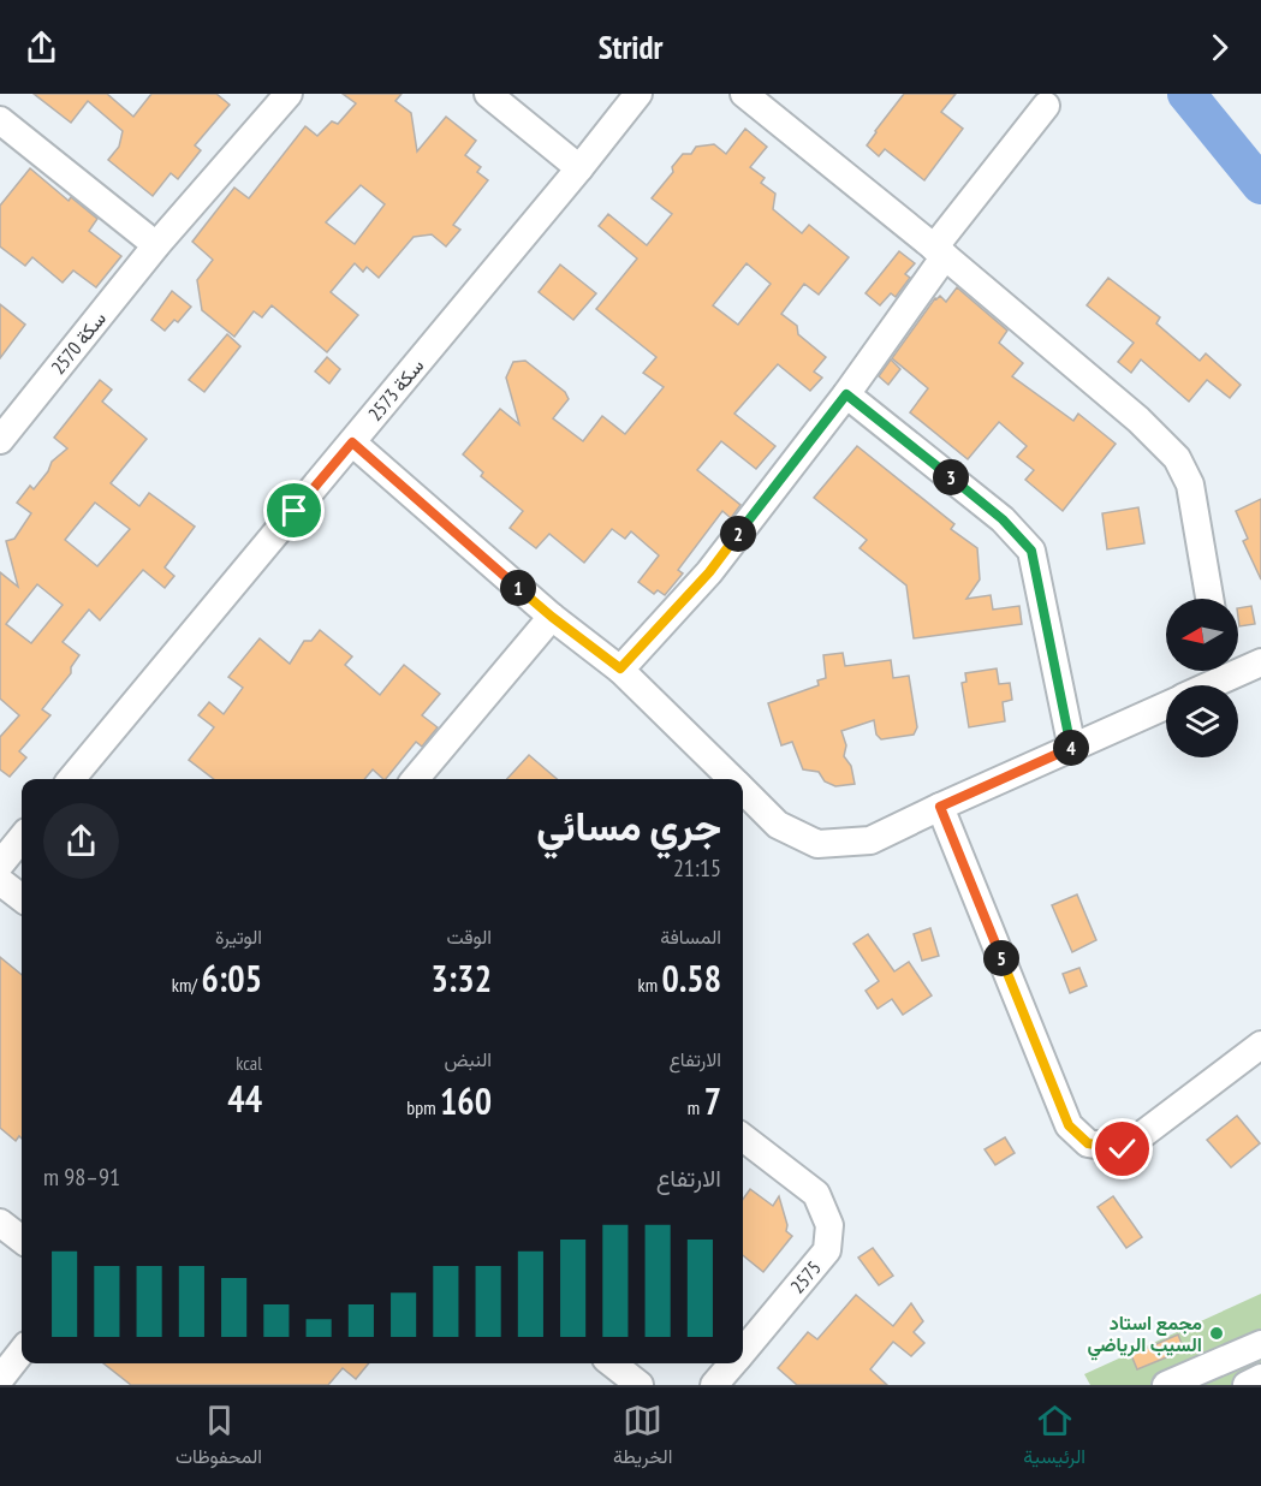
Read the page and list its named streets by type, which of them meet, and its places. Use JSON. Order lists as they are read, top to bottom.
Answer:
{
  "streets": {
    "street": ["سكة 2570", "سكة 2573", "2575"]
  },
  "places": ["مجمع استاد السيب الرياضي"],
  "north": "left",
  "page": {
    "header": "Stridr",
    "pins": [
      "3",
      "2",
      "1",
      "4",
      "5"
    ],
    "heading": ["جري مسائي", "21:15"],
    "stats": [
      ["المسافة", "0.58 km"],
      ["الوقت", "3:32"],
      ["الوتيرة", "6:05 /km"],
      ["الارتفاع", "7 m"],
      ["النبض", "160 bpm"],
      ["kcal", "44"]
    ],
    "chart": ["الارتفاع", "91–98 m"],
    "tabs": ["الرئيسية", "الخريطة", "المحفوظات"]
  }
}
